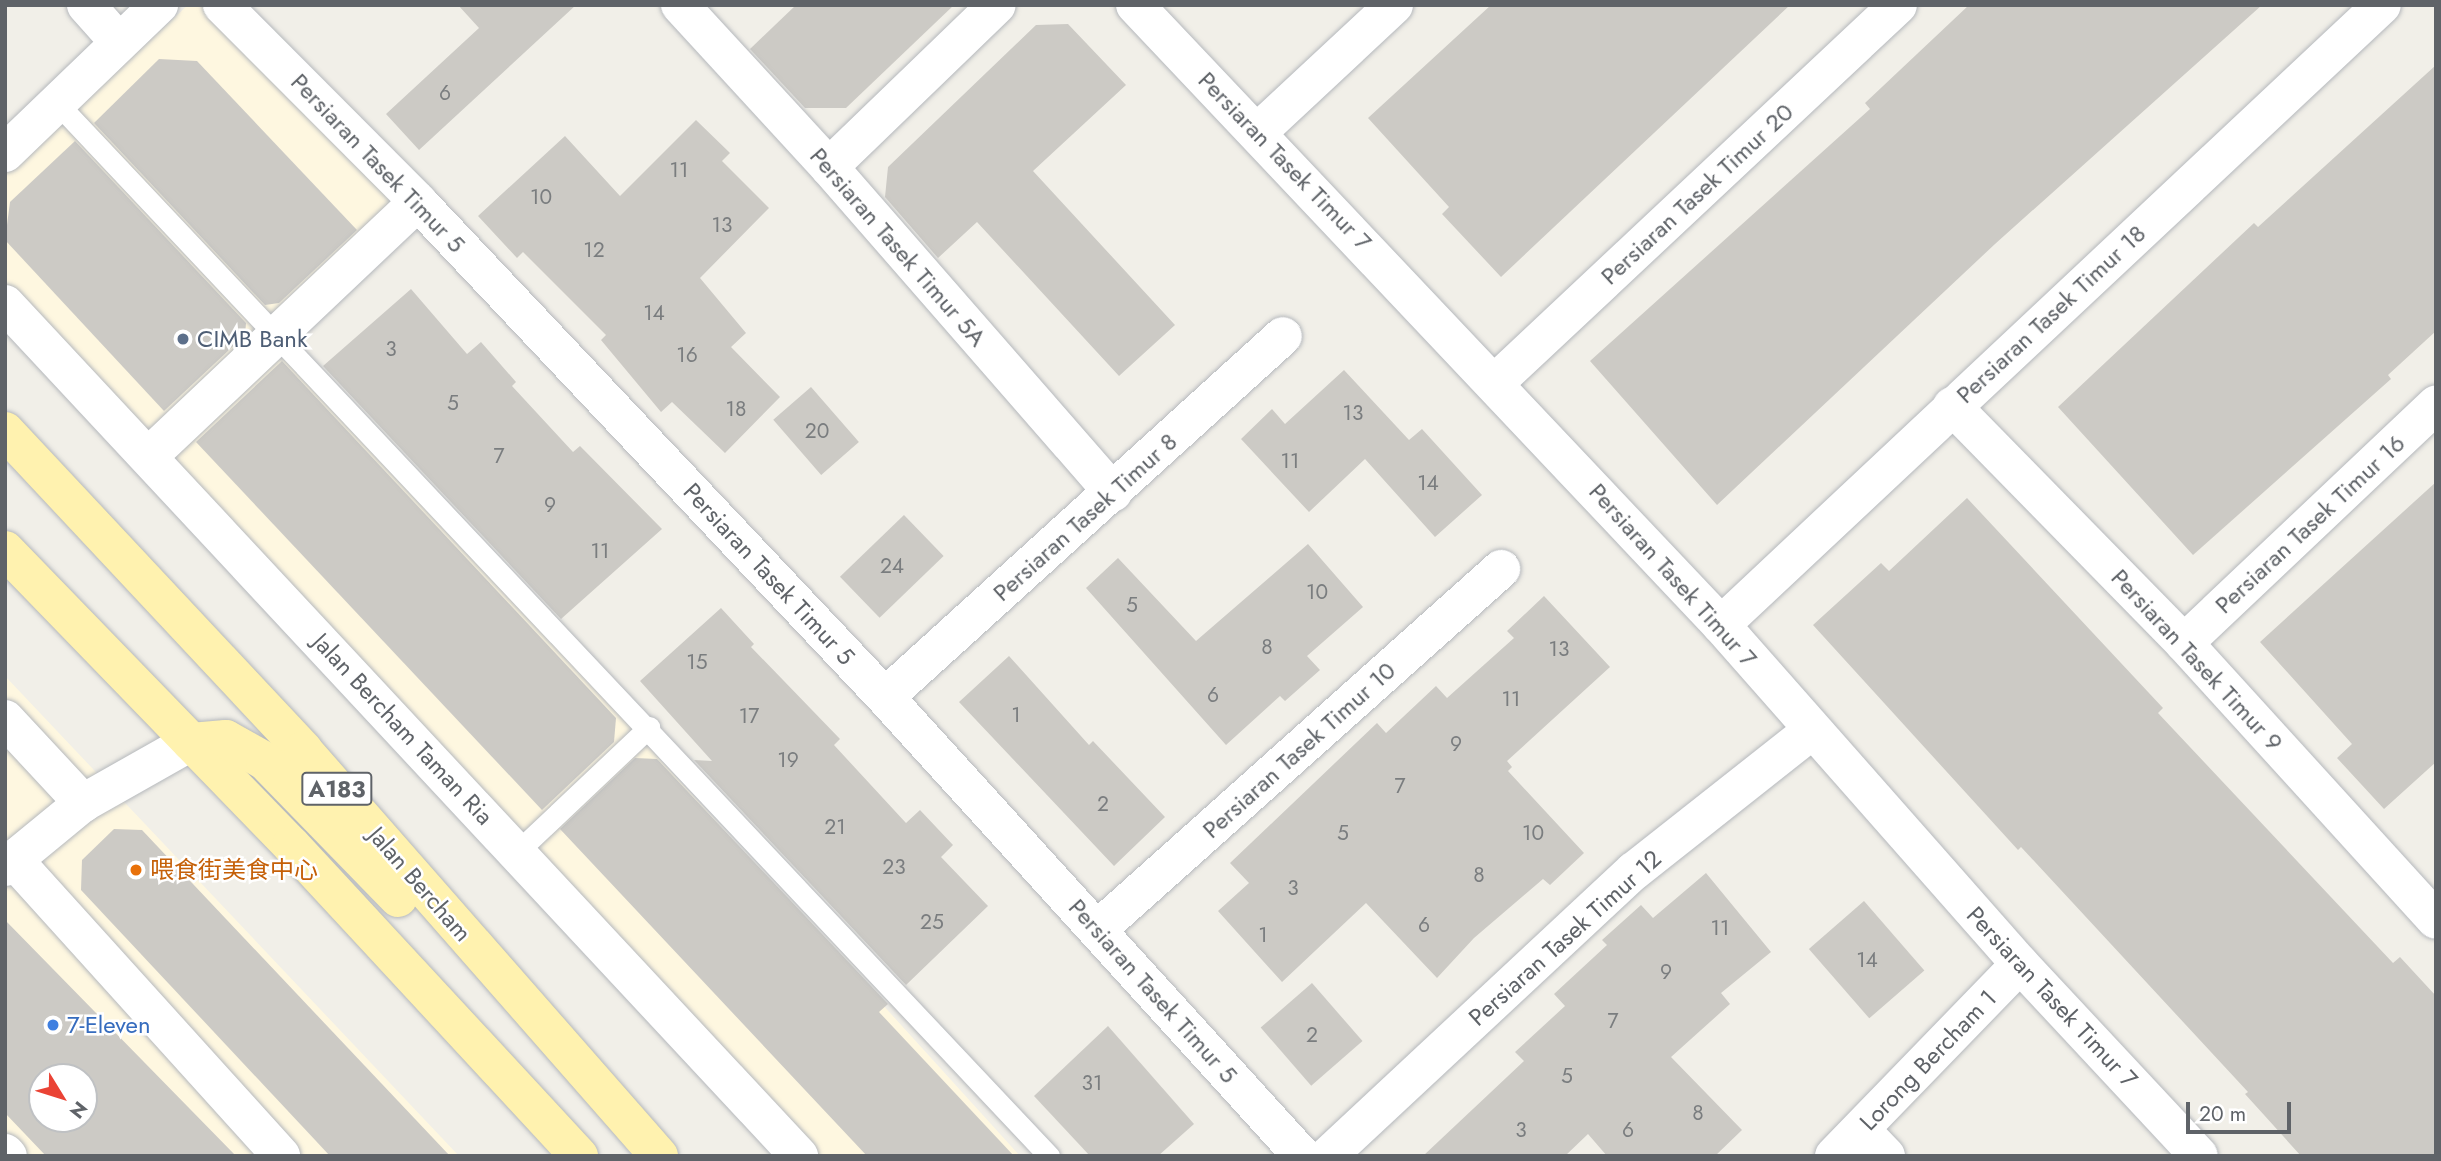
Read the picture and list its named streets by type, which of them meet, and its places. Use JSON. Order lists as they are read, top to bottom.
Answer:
{
  "streets": {
    "main road": ["A183", "Jalan Bercham"],
    "street": [
      "Persiaran Tasek Timur 7",
      "Persiaran Tasek Timur 5",
      "Persiaran Tasek Timur 20",
      "Persiaran Tasek Timur 5A",
      "Persiaran Tasek Timur 18",
      "Persiaran Tasek Timur 8",
      "Persiaran Tasek Timur 16",
      "Persiaran Tasek Timur 9",
      "Jalan Bercham Taman Ria",
      "Persiaran Tasek Timur 10",
      "Persiaran Tasek Timur 12",
      "Lorong Bercham 1"
    ]
  },
  "crossings": [
    ["Persiaran Tasek Timur 7", "Persiaran Tasek Timur 20"],
    ["Persiaran Tasek Timur 7", "Persiaran Tasek Timur 18"],
    ["Persiaran Tasek Timur 7", "Persiaran Tasek Timur 12"],
    ["Persiaran Tasek Timur 7", "Lorong Bercham 1"],
    ["Persiaran Tasek Timur 5", "Persiaran Tasek Timur 8"],
    ["Persiaran Tasek Timur 5", "Persiaran Tasek Timur 10"],
    ["Persiaran Tasek Timur 5A", "Persiaran Tasek Timur 8"],
    ["Persiaran Tasek Timur 18", "Persiaran Tasek Timur 9"],
    ["Persiaran Tasek Timur 16", "Persiaran Tasek Timur 9"]
  ],
  "places": ["CIMB Bank", "喂食街美食中心", "7-Eleven"],
  "house_numbers": [
    "6",
    "11",
    "10",
    "13",
    "12",
    "14",
    "3",
    "16",
    "5",
    "18",
    "13",
    "20",
    "7",
    "11",
    "14",
    "9",
    "11",
    "24",
    "10",
    "5",
    "8",
    "13",
    "15",
    "6",
    "11",
    "1",
    "17",
    "9",
    "19",
    "7",
    "2",
    "21",
    "5",
    "10",
    "23",
    "8",
    "3",
    "25",
    "6",
    "11",
    "1",
    "14",
    "9",
    "7",
    "2",
    "5",
    "31",
    "8",
    "3",
    "6"
  ],
  "scale_bar": "20 m",
  "north": "bottom right"
}
